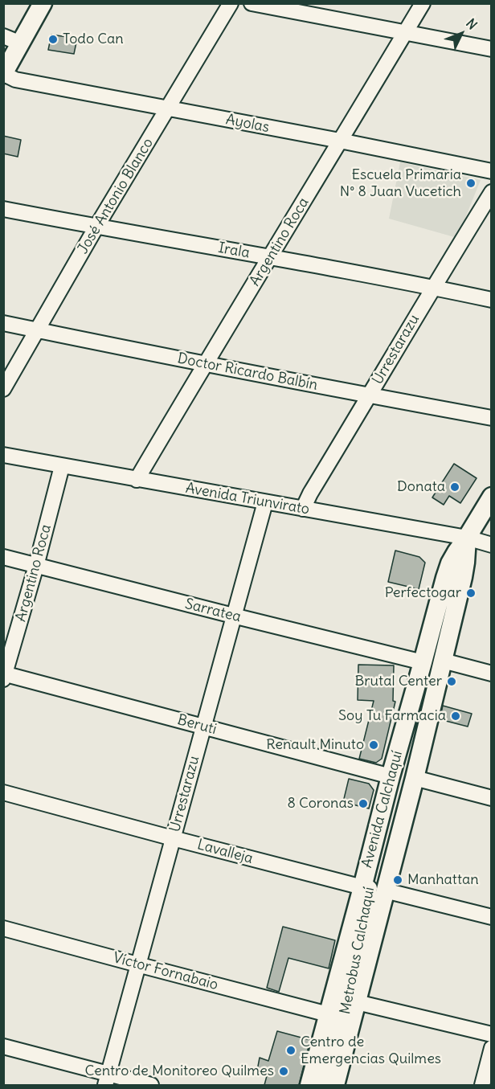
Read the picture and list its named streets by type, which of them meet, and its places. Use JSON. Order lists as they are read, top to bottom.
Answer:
{
  "streets": {
    "main road": ["Avenida Calchaquí"],
    "street": [
      "Ayolas",
      "José Antonio Blanco",
      "Argentino Roca",
      "Irala",
      "Urrestarazu",
      "Doctor Ricardo Balbín",
      "Avenida Triunvirato",
      "Sarratea",
      "Beruti",
      "Lavalleja",
      "Metrobus Calchaquí",
      "Víctor Fornabaio"
    ]
  },
  "crossings": [
    ["Ayolas", "José Antonio Blanco"],
    ["Ayolas", "Argentino Roca"],
    ["José Antonio Blanco", "Irala"],
    ["José Antonio Blanco", "Doctor Ricardo Balbín"],
    ["Argentino Roca", "Irala"],
    ["Argentino Roca", "Doctor Ricardo Balbín"],
    ["Argentino Roca", "Avenida Triunvirato"],
    ["Argentino Roca", "Sarratea"],
    ["Argentino Roca", "Beruti"],
    ["Irala", "Urrestarazu"],
    ["Urrestarazu", "Doctor Ricardo Balbín"],
    ["Urrestarazu", "Avenida Triunvirato"],
    ["Urrestarazu", "Sarratea"],
    ["Urrestarazu", "Beruti"],
    ["Urrestarazu", "Lavalleja"],
    ["Urrestarazu", "Víctor Fornabaio"],
    ["Avenida Triunvirato", "Avenida Calchaquí"],
    ["Avenida Triunvirato", "Metrobus Calchaquí"],
    ["Sarratea", "Avenida Calchaquí"],
    ["Beruti", "Avenida Calchaquí"],
    ["Avenida Calchaquí", "Lavalleja"],
    ["Avenida Calchaquí", "Metrobus Calchaquí"],
    ["Avenida Calchaquí", "Víctor Fornabaio"],
    ["Lavalleja", "Metrobus Calchaquí"]
  ],
  "places": [
    "Todo Can",
    "Escuela Primaria N° 8 Juan Vucetich",
    "Donata",
    "Perfectogar",
    "Brutal Center",
    "Soy Tu Farmacia",
    "Renault Minuto",
    "8 Coronas",
    "Manhattan",
    "Centro de Emergencias Quilmes",
    "Centro de Monitoreo Quilmes"
  ],
  "north": "top right"
}
